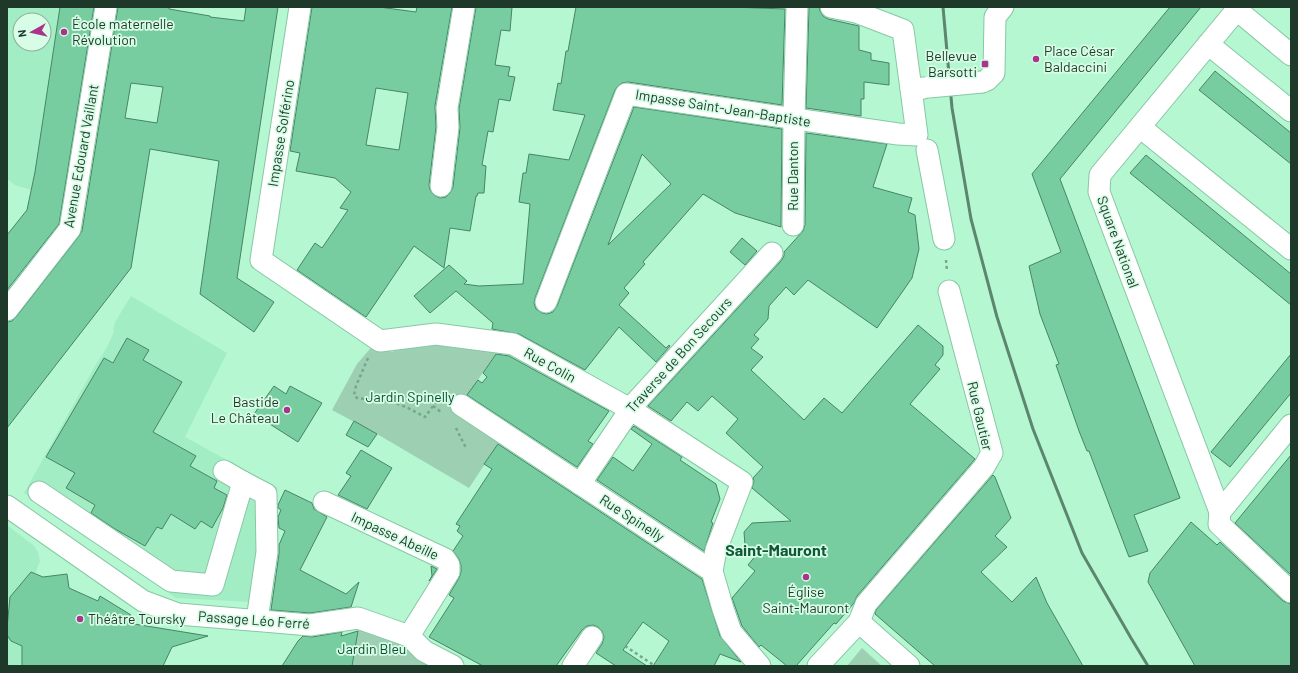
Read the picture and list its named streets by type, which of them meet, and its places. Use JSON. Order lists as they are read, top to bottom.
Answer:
{
  "streets": {
    "street": [
      "Impasse Saint-Jean-Baptiste",
      "Impasse Solférino",
      "Avenue Edouard Vaillant",
      "Rue Danton",
      "Square National",
      "Traverse de Bon Secours",
      "Rue Colin",
      "Rue Gautier",
      "Rue Spinelly",
      "Impasse Abeille",
      "Passage Léo Ferré"
    ]
  },
  "crossings": [
    ["Impasse Saint-Jean-Baptiste", "Rue Danton"],
    ["Impasse Solférino", "Rue Colin"],
    ["Traverse de Bon Secours", "Rue Colin"],
    ["Traverse de Bon Secours", "Rue Spinelly"],
    ["Rue Colin", "Rue Spinelly"],
    ["Impasse Abeille", "Passage Léo Ferré"]
  ],
  "districts": ["Saint-Mauront"],
  "parks": ["Jardin Spinelly", "Jardin Bleu"],
  "places": {
    "other": [
      "École maternelle Révolution",
      "Place César Baldaccini",
      "Bastide Le Château",
      "Église Saint-Mauront",
      "Théâtre Toursky"
    ],
    "transit": ["Bellevue Barsotti"]
  },
  "north": "left"
}
